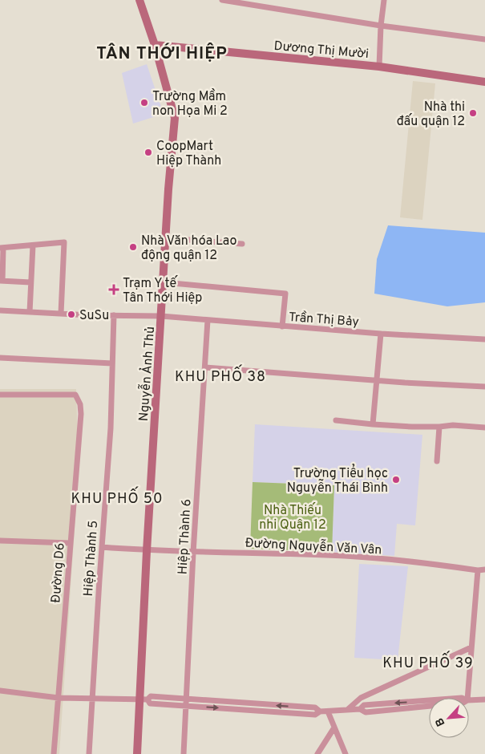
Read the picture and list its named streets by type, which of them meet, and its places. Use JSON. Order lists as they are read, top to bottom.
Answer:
{
  "streets": {
    "main road": ["Dương Thị Mười", "Nguyễn Ảnh Thủ"],
    "street": [
      "Trần Thị Bảy",
      "Hiệp Thành 6",
      "Đường Nguyễn Văn Vân",
      "Hiệp Thành 5",
      "Đường D6"
    ]
  },
  "crossings": [
    ["Dương Thị Mười", "Nguyễn Ảnh Thủ"],
    ["Trần Thị Bảy", "Nguyễn Ảnh Thủ"],
    ["Trần Thị Bảy", "Hiệp Thành 6"],
    ["Trần Thị Bảy", "Hiệp Thành 5"],
    ["Nguyễn Ảnh Thủ", "Đường Nguyễn Văn Vân"],
    ["Hiệp Thành 6", "Đường Nguyễn Văn Vân"],
    ["Đường Nguyễn Văn Vân", "Hiệp Thành 5"]
  ],
  "districts": [
    "TÂN THỚI HIỆP",
    "KHU PHỐ 38",
    "KHU PHỐ 50",
    "KHU PHỐ 39"
  ],
  "parks": ["Nhà Thiếu nhi Quận 12"],
  "places": {
    "other": [
      "Trường Mầm non Họa Mi 2",
      "Nhà thi đấu quận 12",
      "CoopMart Hiệp Thành",
      "Nhà Văn hóa Lao động quận 12",
      "SuSu",
      "Trường Tiểu học Nguyễn Thái Bình"
    ],
    "health": ["Trạm Y tế Tân Thới Hiệp"]
  },
  "north": "bottom left"
}
